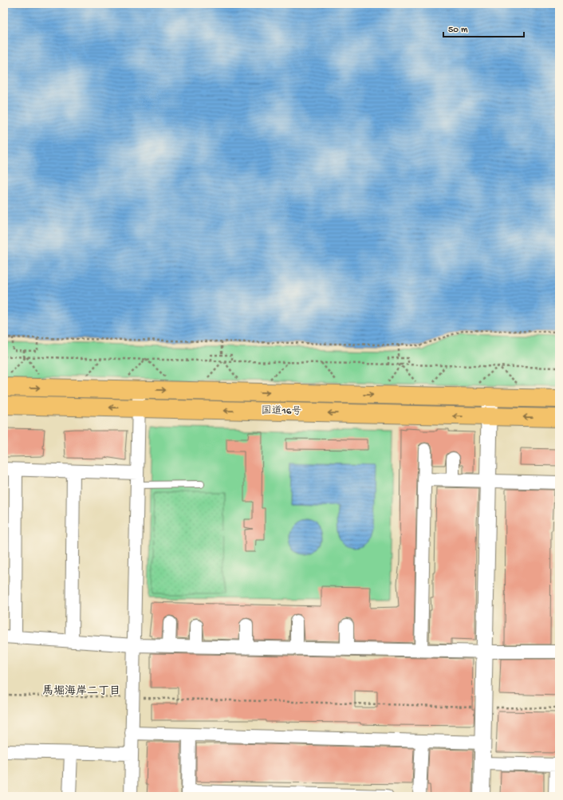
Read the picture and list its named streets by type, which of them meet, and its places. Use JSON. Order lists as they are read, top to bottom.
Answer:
{
  "streets": {
    "highway": ["国道16号"]
  },
  "districts": ["馬堀海岸二丁目"],
  "scale_bar": "50 m"
}
